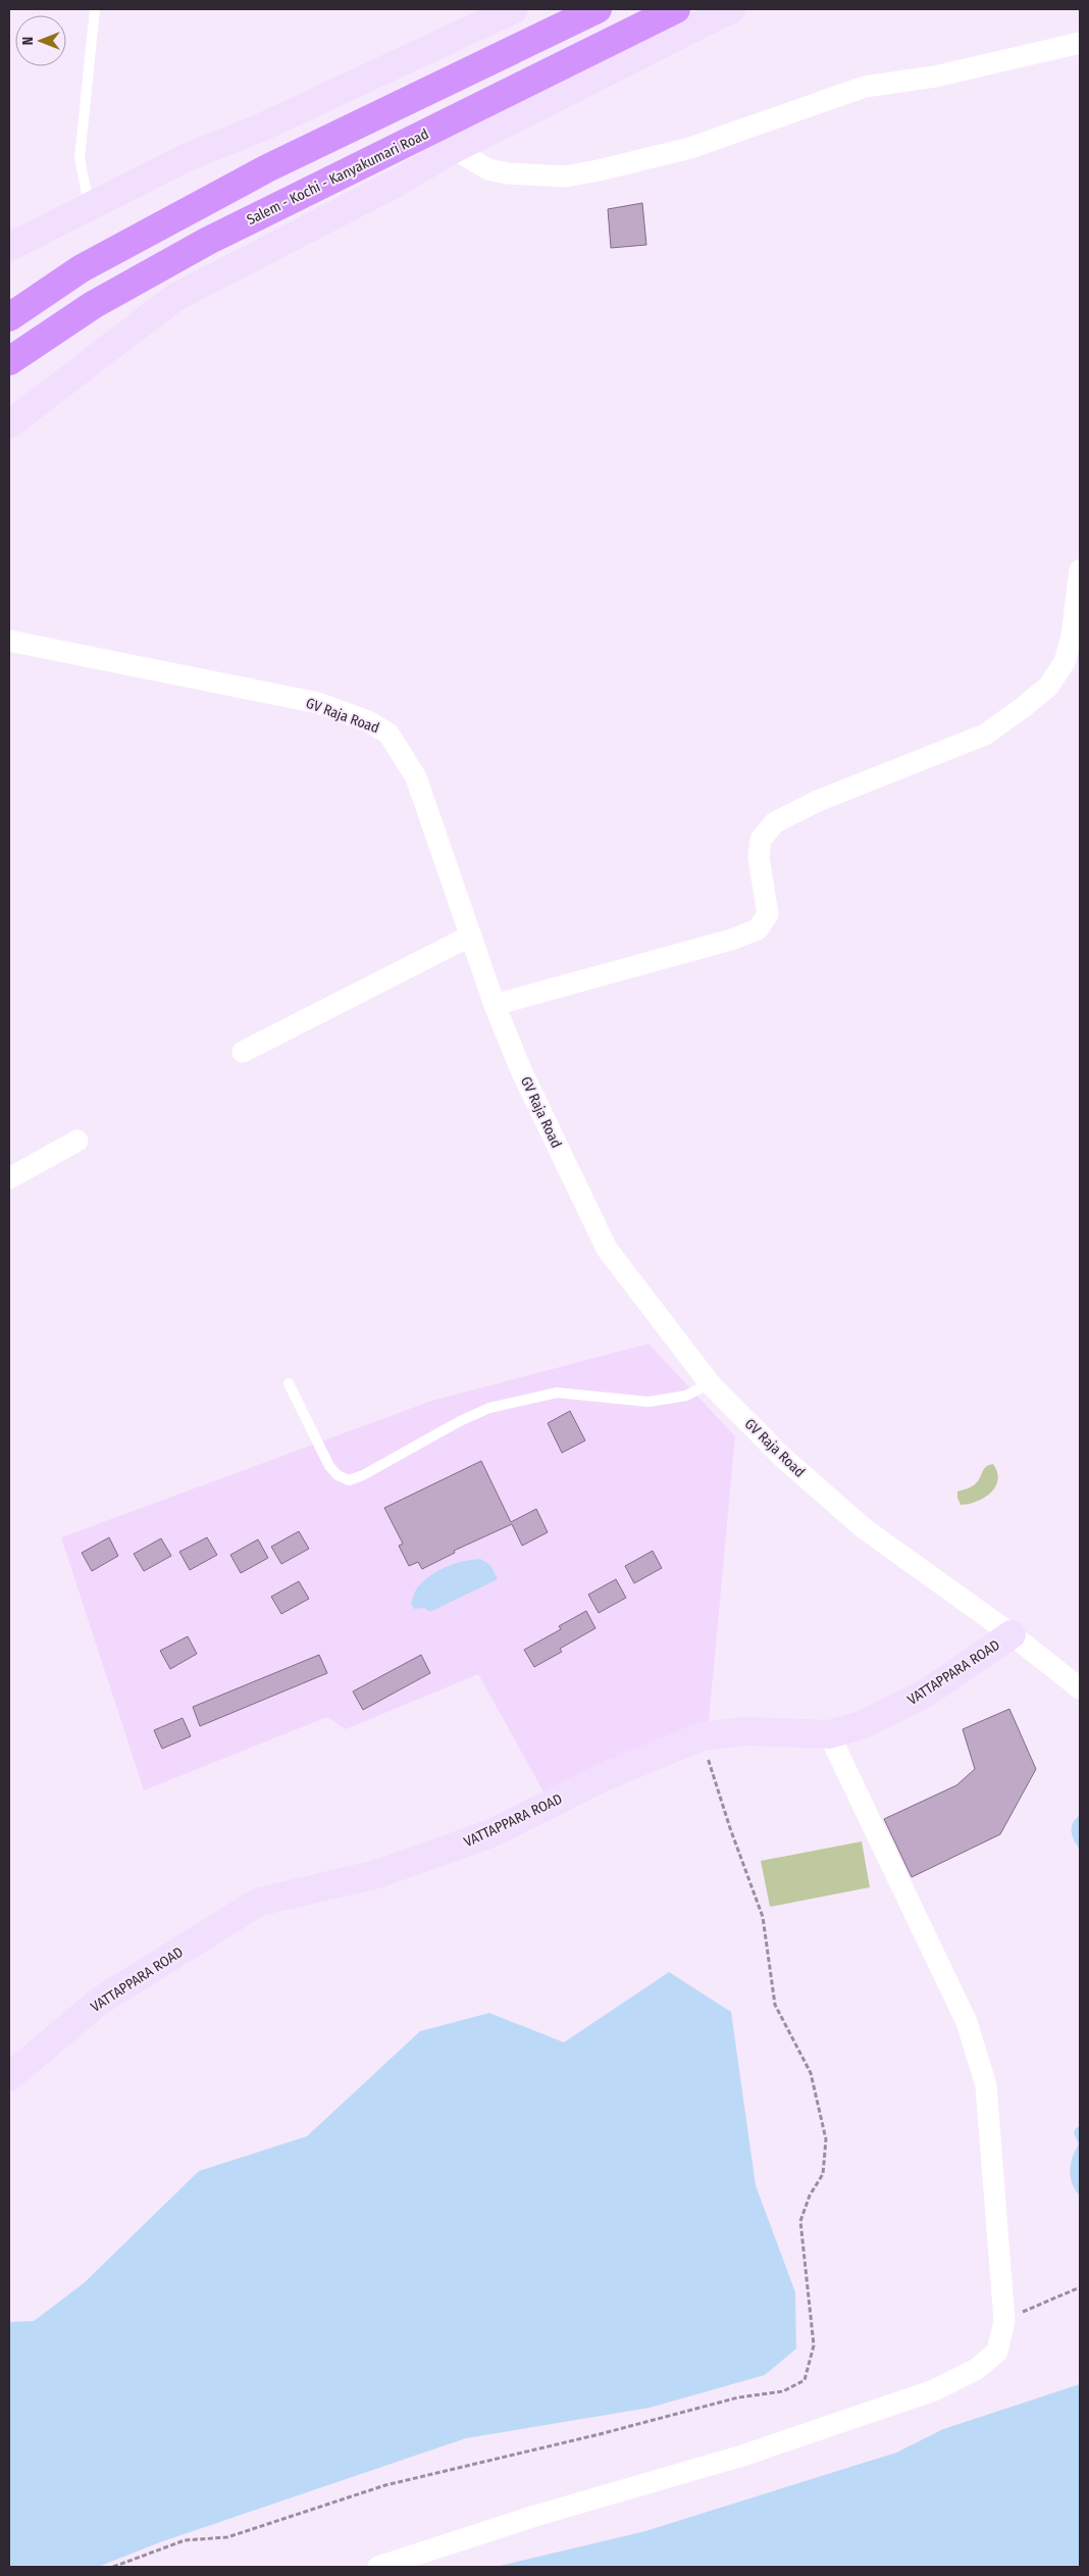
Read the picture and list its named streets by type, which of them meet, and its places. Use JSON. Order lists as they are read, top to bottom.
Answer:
{
  "streets": {
    "highway": ["Salem - Kochi - Kanyakumari Road"],
    "street": ["GV Raja Road", "VATTAPPARA ROAD"]
  },
  "crossings": [
    ["GV Raja Road", "VATTAPPARA ROAD"]
  ],
  "north": "left"
}
